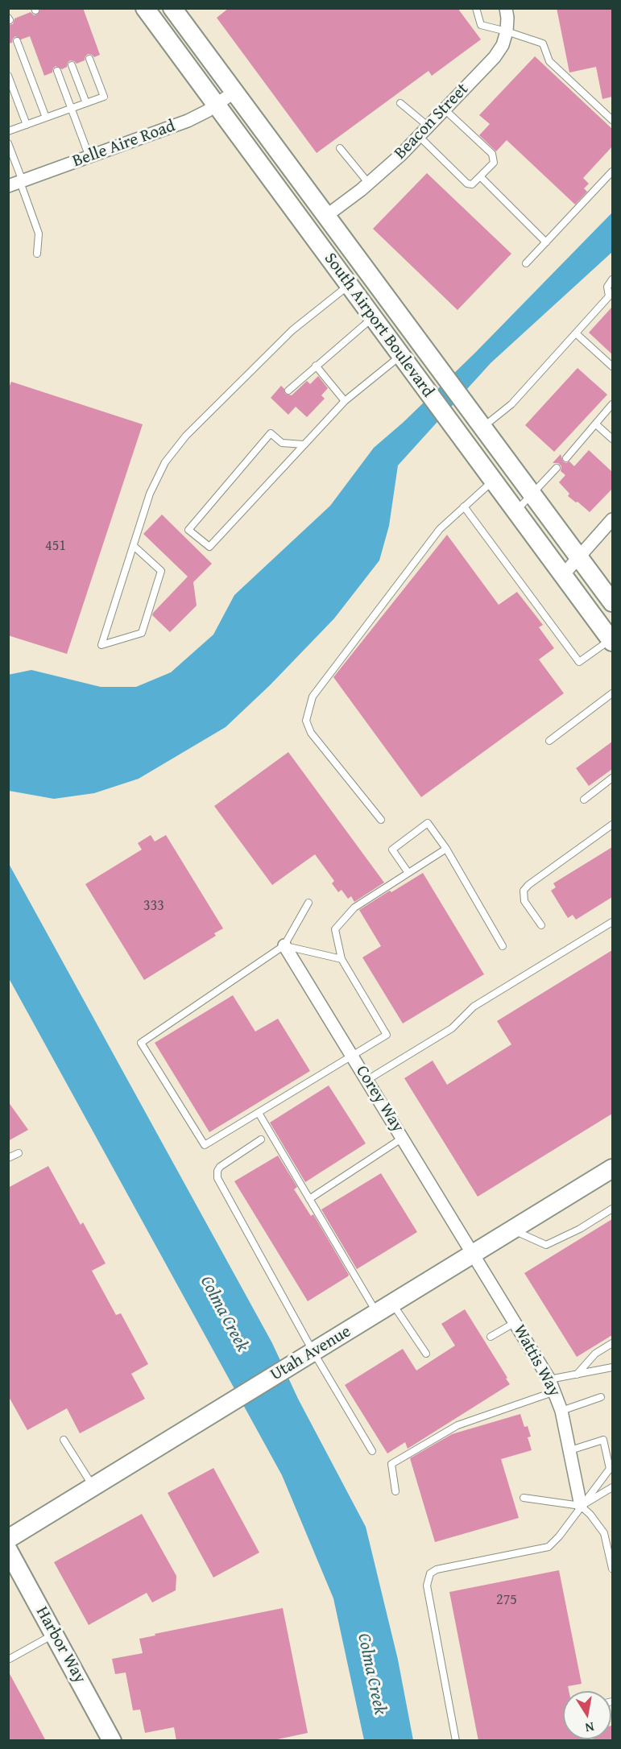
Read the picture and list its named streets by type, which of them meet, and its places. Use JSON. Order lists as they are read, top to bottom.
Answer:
{
  "streets": {
    "street": [
      "Beacon Street",
      "Belle Aire Road",
      "South Airport Boulevard",
      "Corey Way",
      "Utah Avenue",
      "Wattis Way",
      "Harbor Way"
    ]
  },
  "crossings": [
    ["Beacon Street", "South Airport Boulevard"],
    ["Belle Aire Road", "South Airport Boulevard"],
    ["Corey Way", "Utah Avenue"],
    ["Corey Way", "Wattis Way"],
    ["Utah Avenue", "Wattis Way"]
  ],
  "water": ["Colma Creek"],
  "house_numbers": ["451", "333", "275"],
  "north": "bottom"
}
